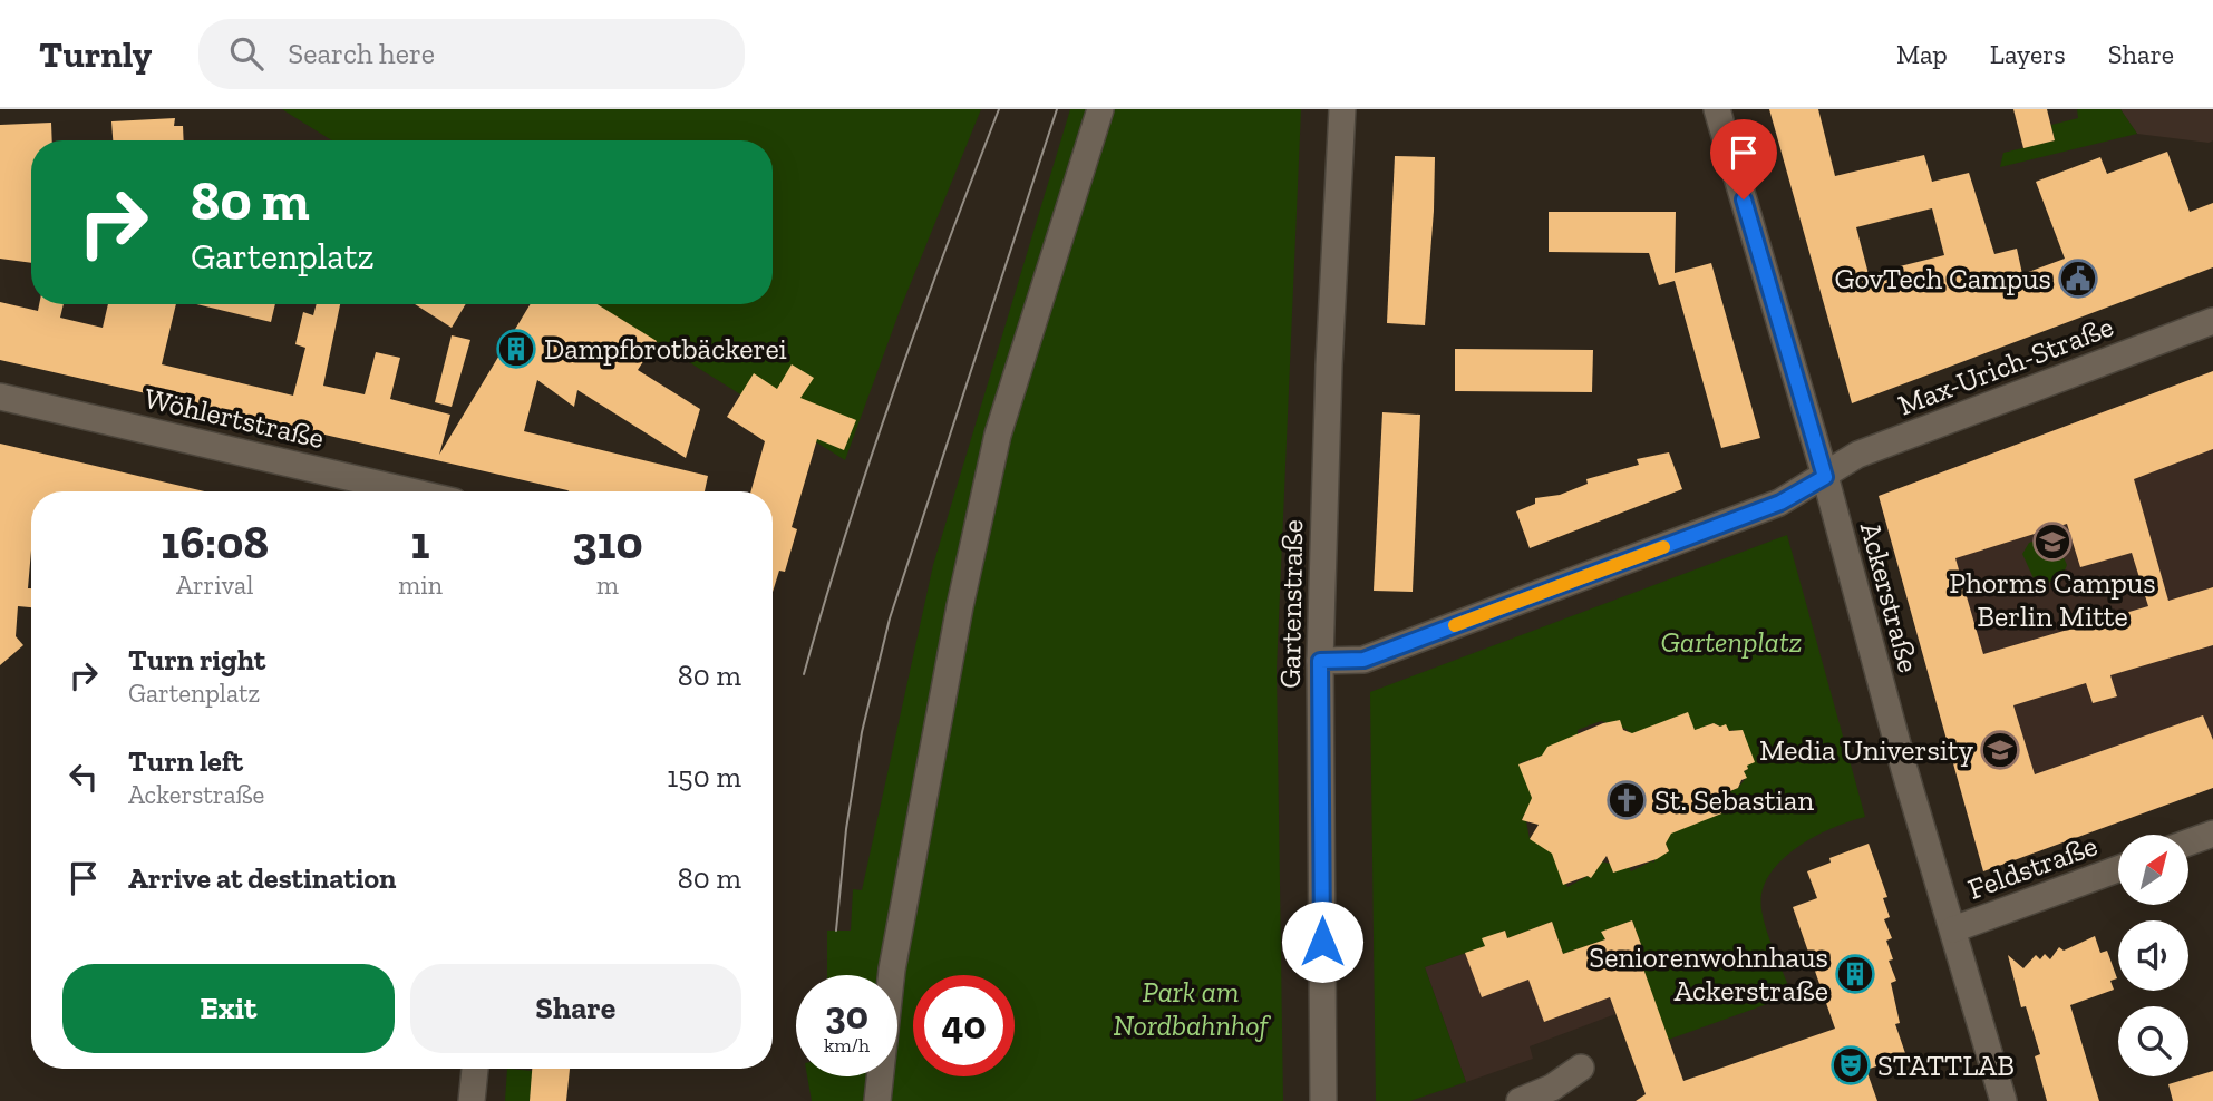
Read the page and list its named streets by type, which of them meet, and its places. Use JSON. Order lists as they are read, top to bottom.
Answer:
{
  "streets": {
    "street": [
      "Max-Urich-Straße",
      "Wöhlertstraße",
      "Ackerstraße",
      "Gartenstraße",
      "Feldstraße"
    ]
  },
  "crossings": [
    ["Max-Urich-Straße", "Ackerstraße"],
    ["Ackerstraße", "Feldstraße"]
  ],
  "parks": ["Gartenplatz", "Park am Nordbahnhof"],
  "places": {
    "public building": ["GovTech Campus"],
    "building": ["Dampfbrotbäckerei", "Seniorenwohnhaus Ackerstraße"],
    "school or university": ["Phorms Campus Berlin Mitte", "Media University"],
    "church": ["St. Sebastian"],
    "theatre": ["STATTLAB"]
  },
  "north": "top right",
  "page": {
    "header": "Turnly",
    "search": "Search here",
    "nav": ["Map", "Layers", "Share"],
    "turn": ["80 m", "Gartenplatz"],
    "eta": [
      "16:08",
      "Arrival",
      "1",
      "min",
      "310",
      "m"
    ],
    "list": [
      {
        "name": "Turn right",
        "note": "Gartenplatz",
        "value": "80 m"
      },
      {
        "name": "Turn left",
        "note": "Ackerstraße",
        "value": "150 m"
      },
      {
        "name": "Arrive at destination",
        "value": "80 m"
      }
    ],
    "buttons": ["Exit", "Share"],
    "speed": "30 km/h",
    "limit": "40"
  }
}
